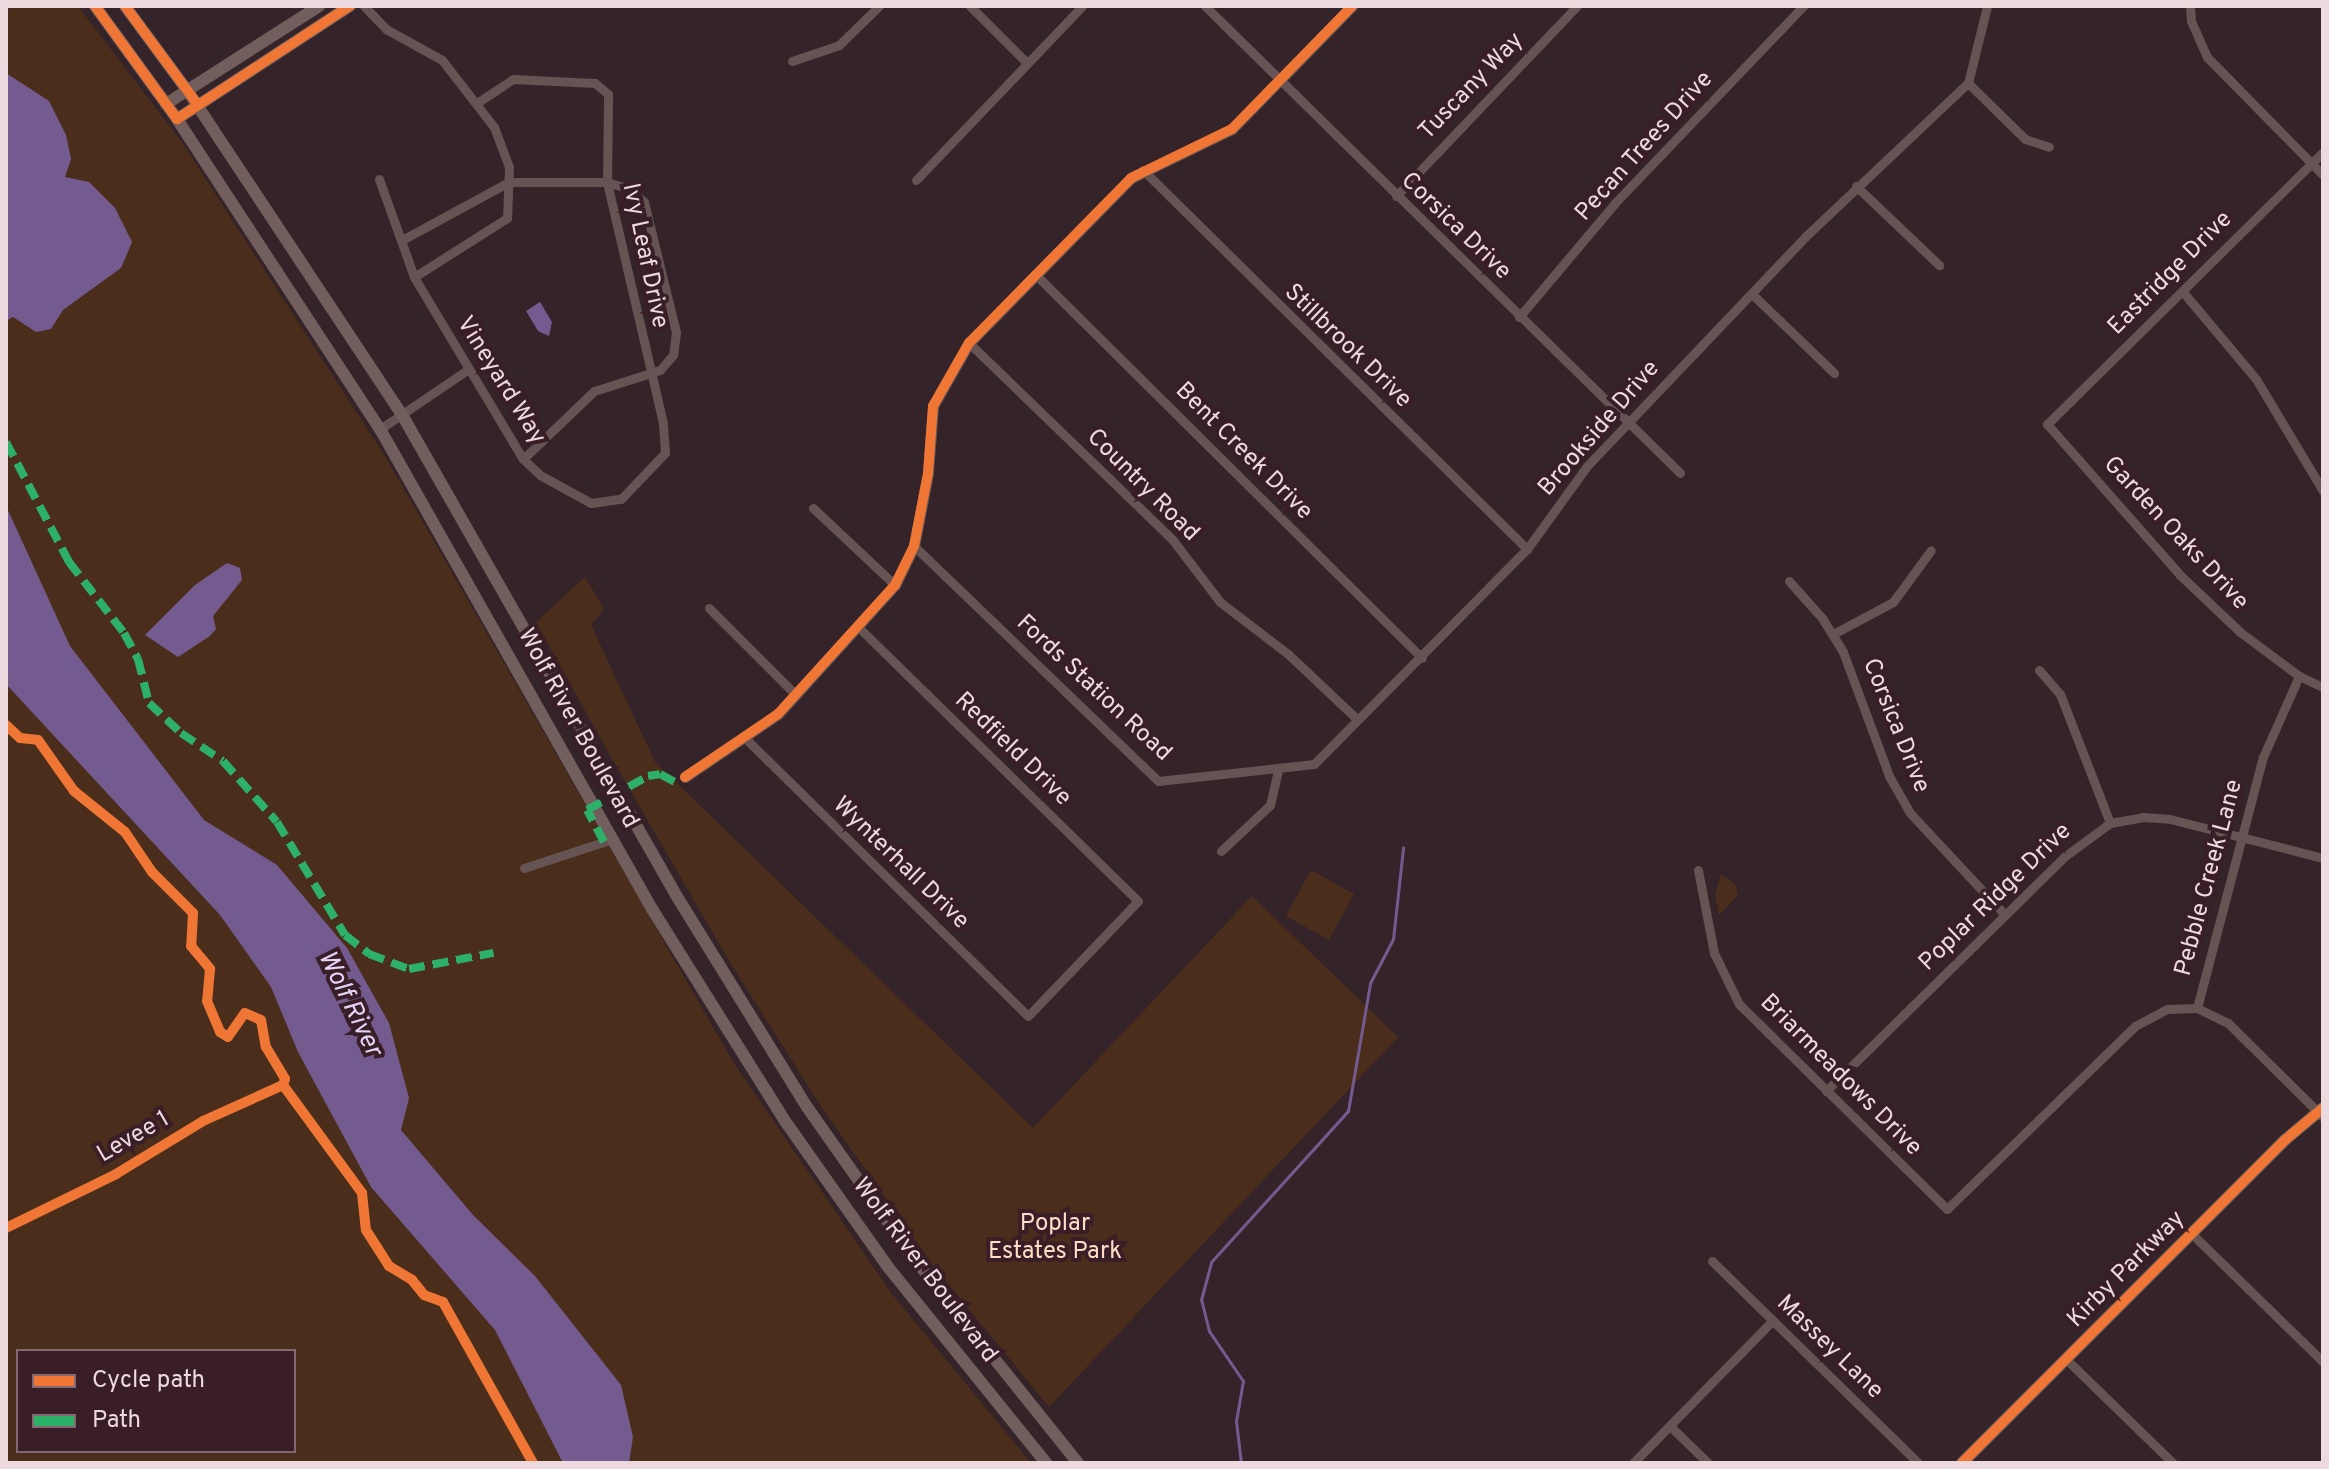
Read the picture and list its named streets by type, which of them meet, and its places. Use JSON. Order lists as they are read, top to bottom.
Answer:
{
  "streets": {
    "main road": ["Wolf River Boulevard", "Kirby Parkway"],
    "street": [
      "Tuscany Way",
      "Pecan Trees Drive",
      "Corsica Drive",
      "Ivy Leaf Drive",
      "Eastridge Drive",
      "Stillbrook Drive",
      "Vineyard Way",
      "Brookside Drive",
      "Bent Creek Drive",
      "Country Road",
      "Garden Oaks Drive",
      "Fords Station Road",
      "Redfield Drive",
      "Wynterhall Drive",
      "Pebble Creek Lane",
      "Poplar Ridge Drive",
      "Briarmeadows Drive",
      "Massey Lane"
    ],
    "cycle path": ["Levee 1"]
  },
  "crossings": [
    ["Tuscany Way", "Corsica Drive"],
    ["Pecan Trees Drive", "Corsica Drive"],
    ["Corsica Drive", "Brookside Drive"],
    ["Corsica Drive", "Poplar Ridge Drive"],
    ["Ivy Leaf Drive", "Vineyard Way"],
    ["Eastridge Drive", "Garden Oaks Drive"],
    ["Stillbrook Drive", "Brookside Drive"],
    ["Brookside Drive", "Bent Creek Drive"],
    ["Brookside Drive", "Country Road"],
    ["Brookside Drive", "Fords Station Road"],
    ["Garden Oaks Drive", "Pebble Creek Lane"],
    ["Redfield Drive", "Wynterhall Drive"],
    ["Pebble Creek Lane", "Poplar Ridge Drive"],
    ["Pebble Creek Lane", "Briarmeadows Drive"],
    ["Poplar Ridge Drive", "Briarmeadows Drive"]
  ],
  "water": ["Wolf River"],
  "parks": ["Poplar Estates Park"],
  "legend": ["Cycle path", "Path"]
}
